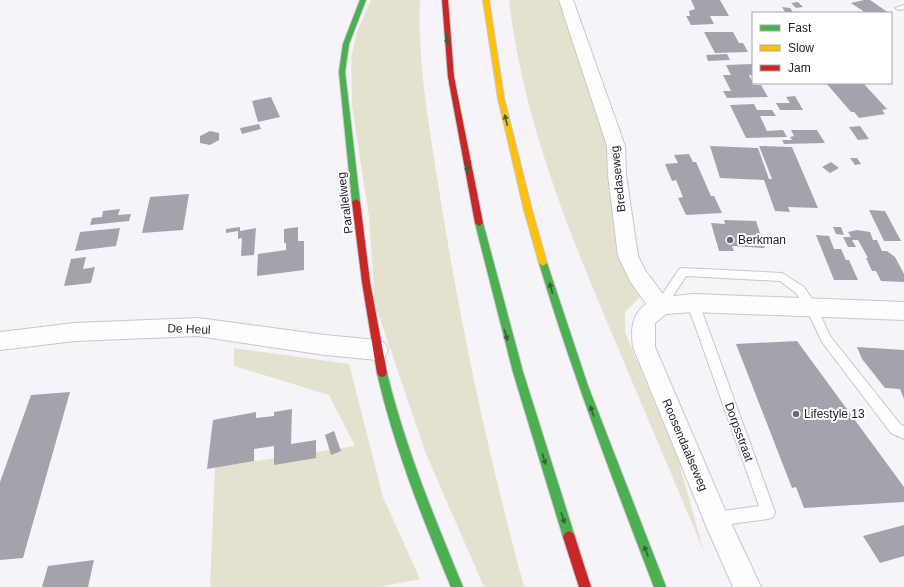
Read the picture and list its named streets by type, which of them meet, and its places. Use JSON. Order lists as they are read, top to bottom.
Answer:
{
  "streets": {
    "main road": ["Parallelweg"],
    "street": ["Bredaseweg", "De Heul", "Roosendaalseweg"],
    "lane": ["Dorpsstraat"]
  },
  "crossings": [
    ["Bredaseweg", "Roosendaalseweg"],
    ["Parallelweg", "De Heul"],
    ["Dorpsstraat", "Roosendaalseweg"]
  ],
  "places": ["Berkman", "Lifestyle 13"],
  "legend": ["Fast", "Slow", "Jam"]
}
